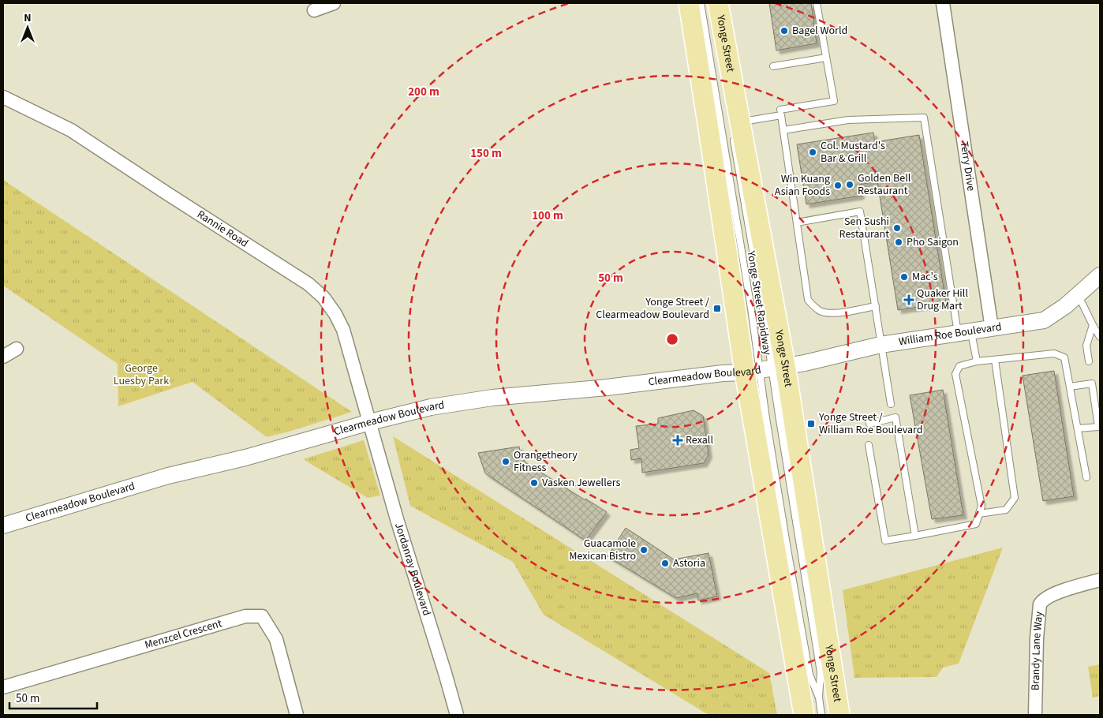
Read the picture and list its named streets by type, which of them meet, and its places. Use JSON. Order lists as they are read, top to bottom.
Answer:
{
  "streets": {
    "main road": ["Yonge Street"],
    "street": [
      "Terry Drive",
      "Rannie Road",
      "William Roe Boulevard",
      "Clearmeadow Boulevard",
      "Jordanray Boulevard",
      "Menzcel Crescent",
      "Brandy Lane Way"
    ],
    "lane": ["Yonge Street Rapidway"]
  },
  "crossings": [
    ["Yonge Street", "Yonge Street Rapidway"],
    ["Yonge Street", "William Roe Boulevard"],
    ["Yonge Street", "Clearmeadow Boulevard"],
    ["Terry Drive", "William Roe Boulevard"],
    ["Rannie Road", "Clearmeadow Boulevard"],
    ["Rannie Road", "Jordanray Boulevard"],
    ["Yonge Street Rapidway", "William Roe Boulevard"],
    ["Yonge Street Rapidway", "Clearmeadow Boulevard"],
    ["William Roe Boulevard", "Clearmeadow Boulevard"],
    ["Clearmeadow Boulevard", "Jordanray Boulevard"]
  ],
  "parks": ["George Luesby Park"],
  "places": {
    "other": [
      "Bagel World",
      "Col. Mustard's Bar & Grill",
      "Golden Bell Restaurant",
      "Win Kuang Asian Foods",
      "Sen Sushi Restaurant",
      "Pho Saigon",
      "Mac's",
      "Orangetheory Fitness",
      "Vasken Jewellers",
      "Guacamole Mexican Bistro",
      "Astoria"
    ],
    "health": ["Quaker Hill Drug Mart", "Rexall"],
    "transit": ["Yonge Street / Clearmeadow Boulevard", "Yonge Street / William Roe Boulevard"]
  },
  "scale_bar": "50 m",
  "north": "top",
  "rings": [
    "200 m",
    "150 m",
    "100 m",
    "50 m"
  ]
}
